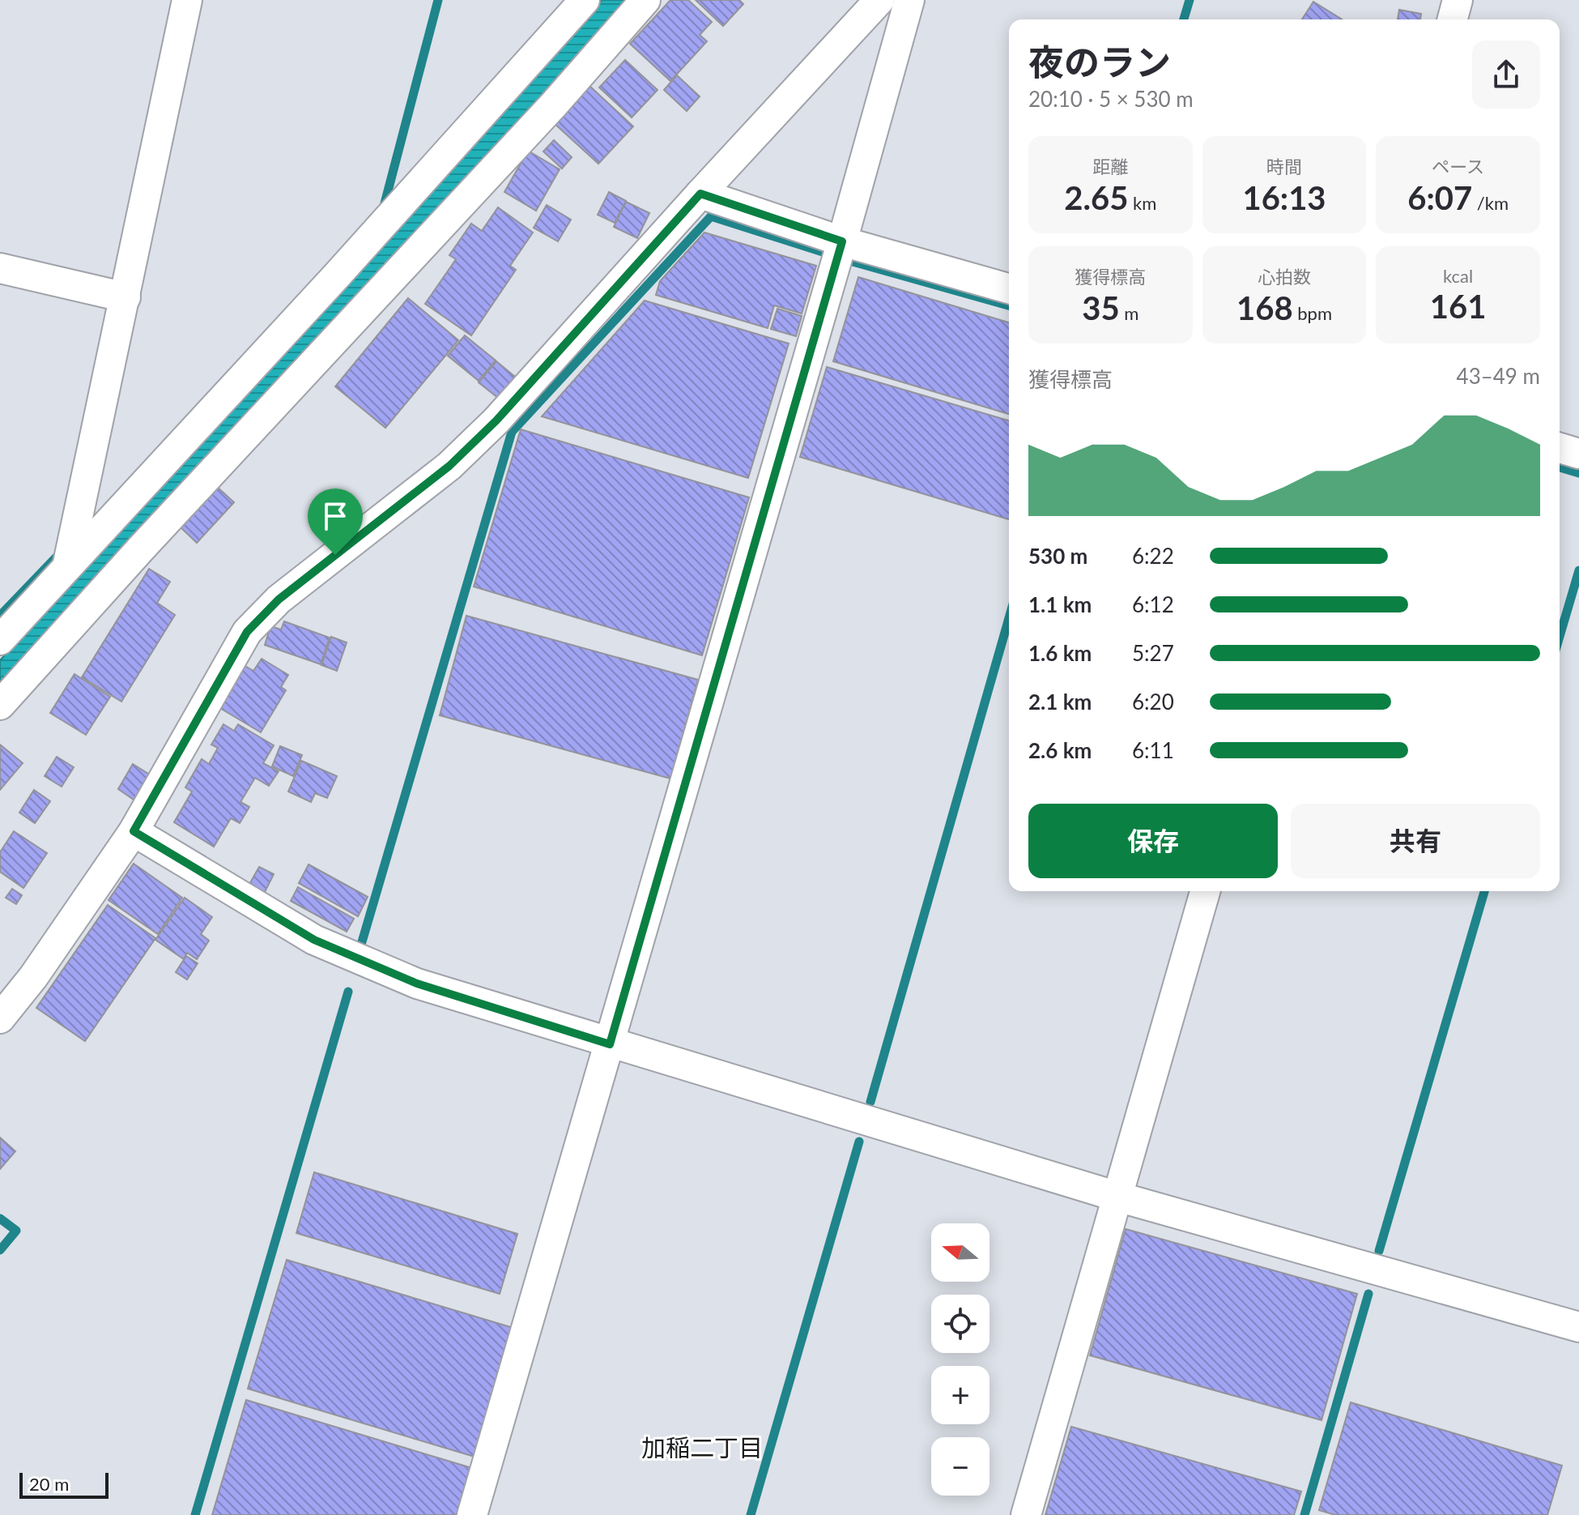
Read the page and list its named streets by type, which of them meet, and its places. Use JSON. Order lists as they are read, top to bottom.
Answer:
{
  "districts": ["加稲二丁目"],
  "scale_bar": "20 m",
  "north": "left",
  "page": {
    "heading": ["夜のラン", "20:10 · 5 × 530 m"],
    "stats": [
      ["距離", "2.65 km"],
      ["時間", "16:13"],
      ["ペース", "6:07 /km"],
      ["獲得標高", "35 m"],
      ["心拍数", "168 bpm"],
      ["kcal", "161"]
    ],
    "chart": ["獲得標高", "43–49 m"],
    "list": [
      {
        "name": "530 m",
        "note": "6:22"
      },
      {
        "name": "1.1 km",
        "note": "6:12"
      },
      {
        "name": "1.6 km",
        "note": "5:27"
      },
      {
        "name": "2.1 km",
        "note": "6:20"
      },
      {
        "name": "2.6 km",
        "note": "6:11"
      }
    ],
    "buttons": ["保存", "共有"],
    "map_buttons": ["+", "−"],
    "scale": "20 m"
  }
}
